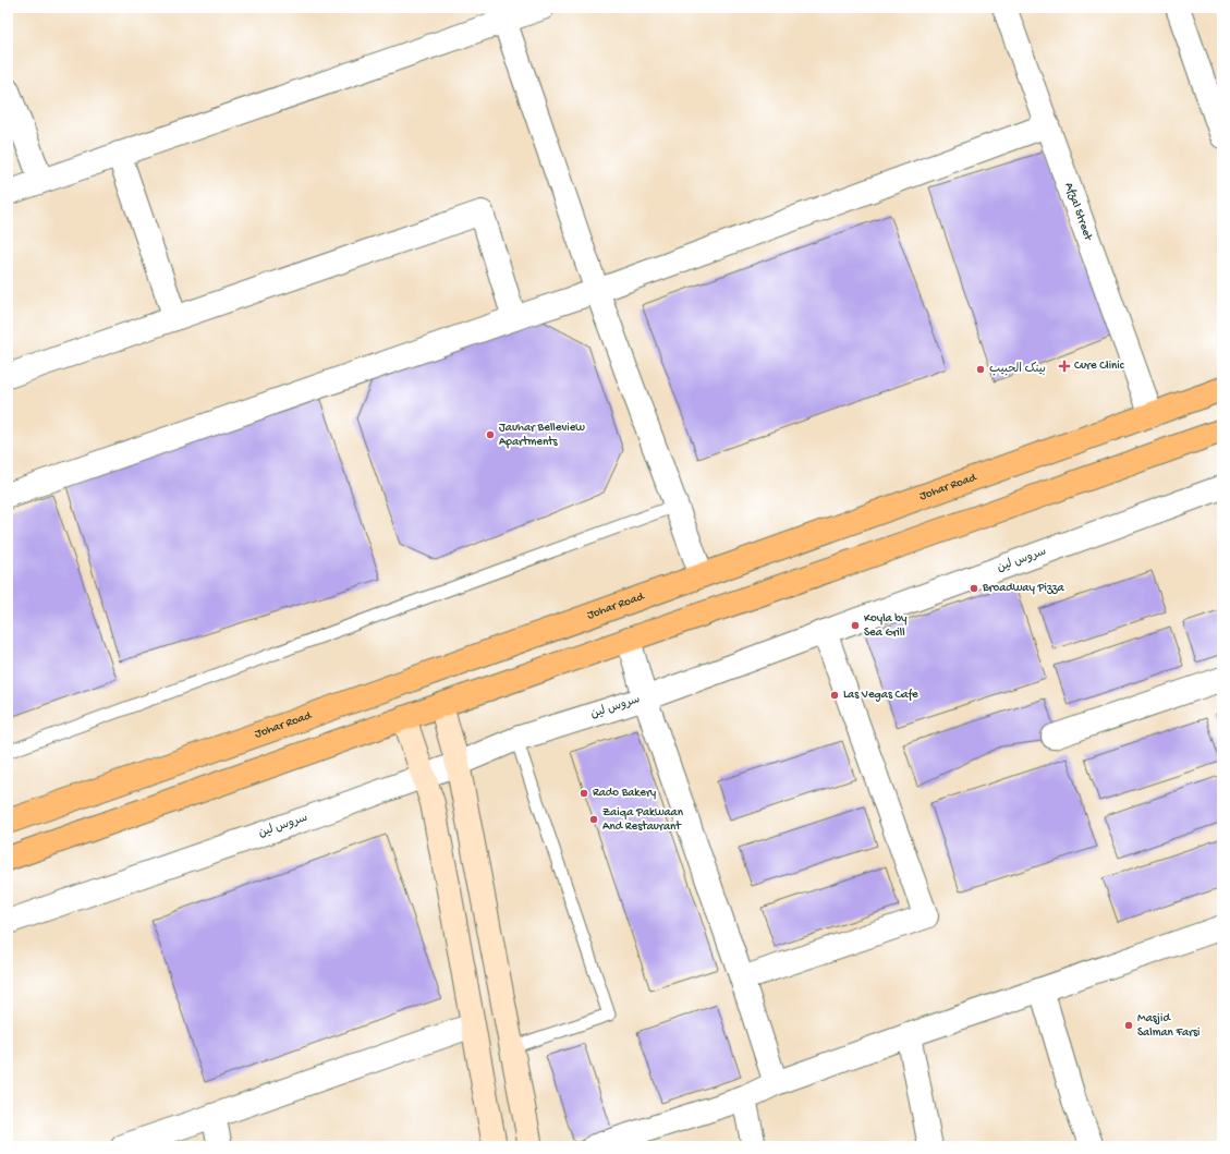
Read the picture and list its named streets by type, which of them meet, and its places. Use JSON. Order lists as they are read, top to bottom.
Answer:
{
  "streets": {
    "main road": ["Johar Road"],
    "street": ["Afzal Street", "سروس لین"]
  },
  "crossings": [
    ["Afzal Street", "Johar Road"]
  ],
  "places": {
    "health": ["Cure Clinic"],
    "other": [
      "بينک الحبيب",
      "Jauhar Belleview Apartments",
      "Broadway Pizza",
      "Koyla by Sea Grill",
      "Las Vegas Cafe",
      "Rado Bakery",
      "Zaiqa Pakwaan And Restaurant",
      "Masjid Salman Farsi"
    ]
  }
}
